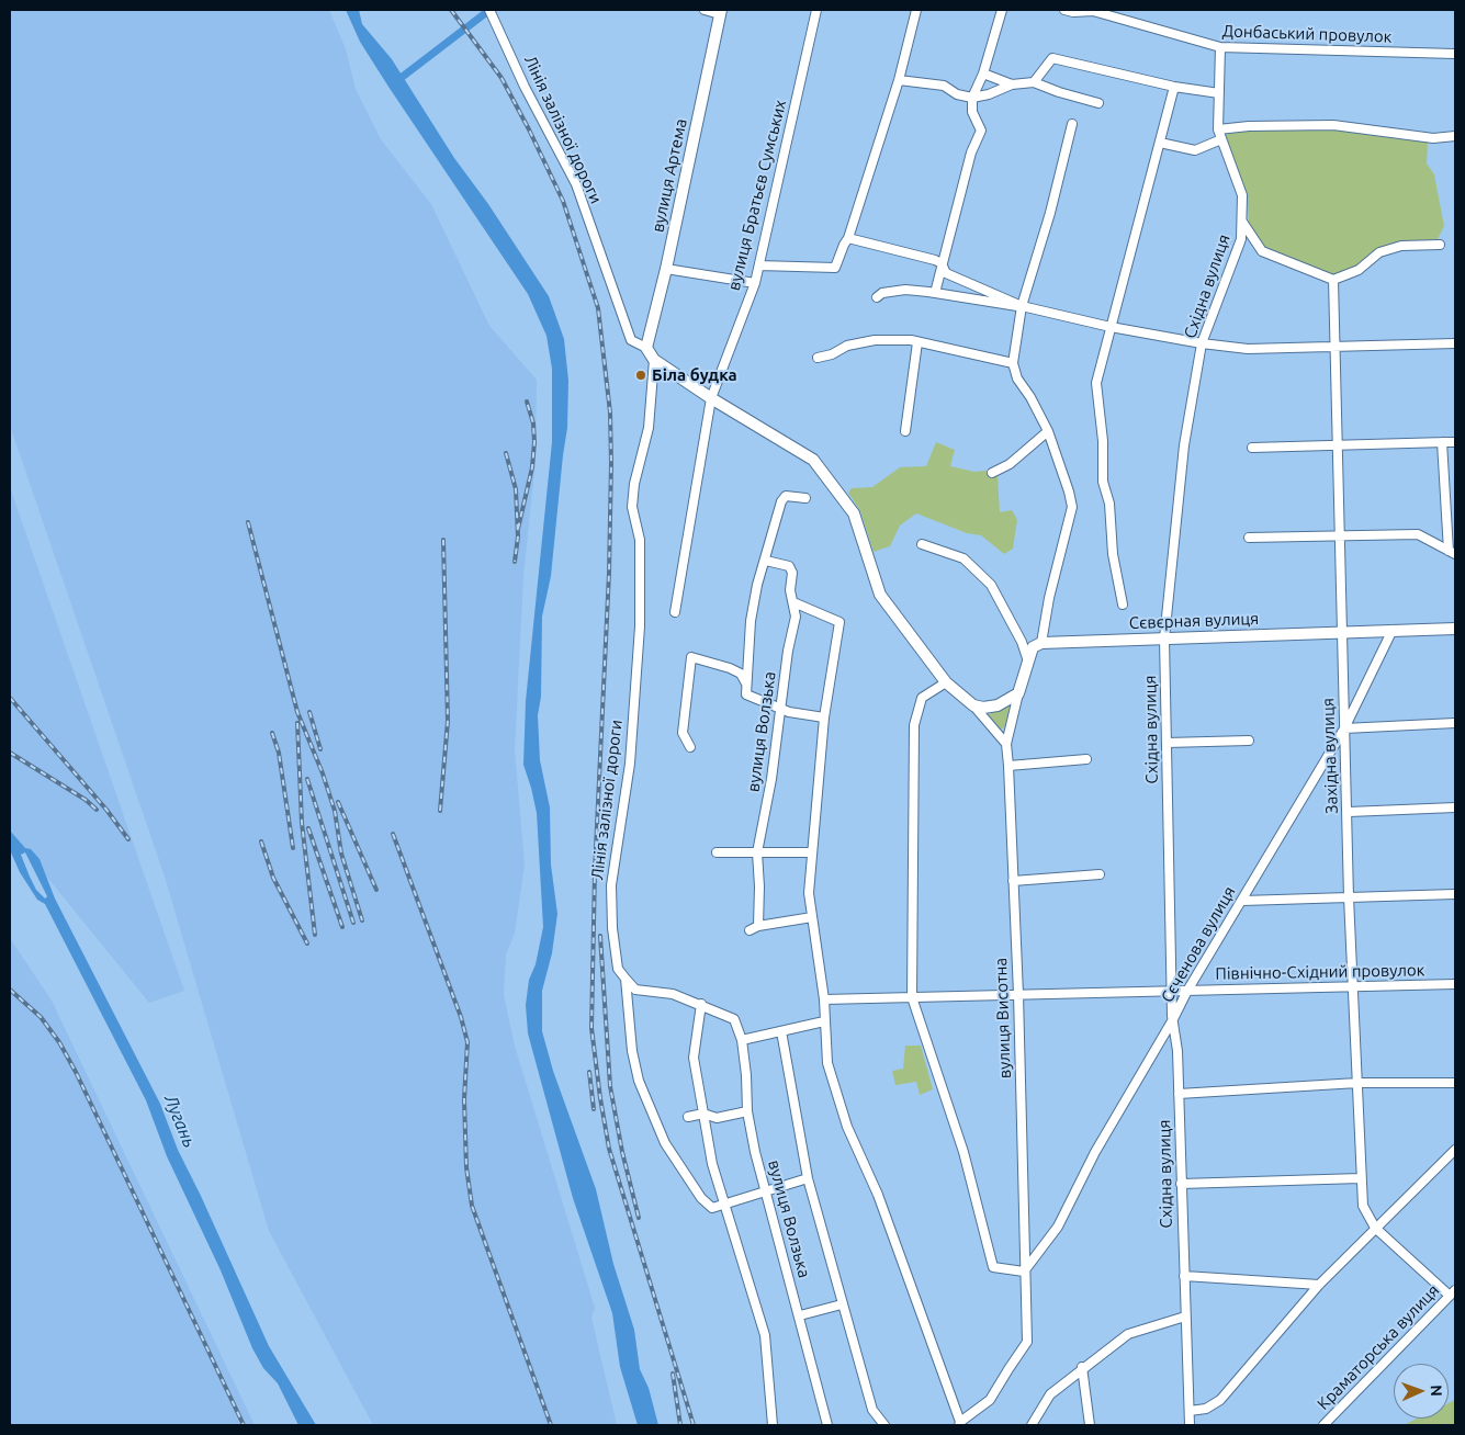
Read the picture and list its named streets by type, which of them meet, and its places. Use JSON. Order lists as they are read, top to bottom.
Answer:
{
  "streets": {
    "street": [
      "Донбаський провулок",
      "Лінія залізної дороги",
      "вулиця Артема",
      "вулиця Братьєв Сумських",
      "Східна вулиця",
      "Сєвєрная вулиця",
      "вулиця Волзька",
      "Західна вулиця",
      "Сєченова вулиця",
      "Північно-Східний провулок",
      "вулиця Висотна",
      "Краматорська вулиця"
    ]
  },
  "crossings": [
    ["Донбаський провулок", "Східна вулиця"],
    ["Лінія залізної дороги", "вулиця Артема"],
    ["Східна вулиця", "Сєвєрная вулиця"],
    ["Східна вулиця", "Сєченова вулиця"],
    ["Східна вулиця", "Північно-Східний провулок"],
    ["Сєвєрная вулиця", "Західна вулиця"],
    ["Сєвєрная вулиця", "Сєченова вулиця"],
    ["Західна вулиця", "Сєченова вулиця"],
    ["Західна вулиця", "Північно-Східний провулок"],
    ["Сєченова вулиця", "Північно-Східний провулок"],
    ["Сєченова вулиця", "вулиця Висотна"],
    ["Північно-Східний провулок", "вулиця Висотна"]
  ],
  "water": ["Лугань"],
  "places": ["Біла будка"],
  "north": "right"
}
